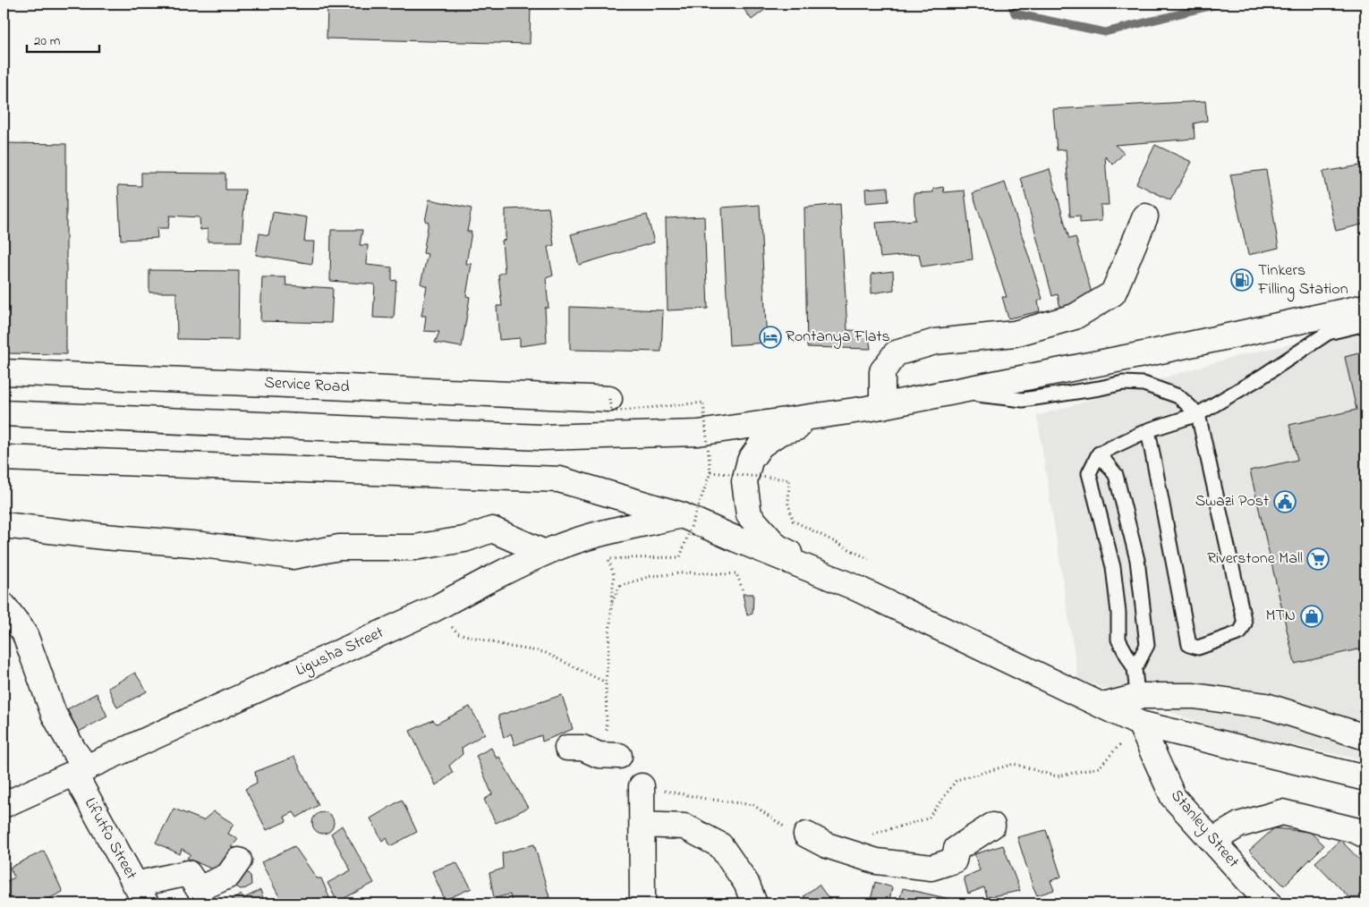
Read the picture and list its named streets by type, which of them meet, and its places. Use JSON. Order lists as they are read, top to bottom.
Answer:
{
  "streets": {
    "street": [
      "Service Road",
      "Ligusha Street",
      "Stanley Street",
      "Lifutfo Street"
    ]
  },
  "crossings": [
    ["Ligusha Street", "Lifutfo Street"]
  ],
  "places": {
    "fuel station": ["Tinkers Filling Station"],
    "hotel": ["Rontanya Flats"],
    "public building": ["Swazi Post"],
    "supermarket": ["Riverstone Mall"],
    "shop": ["MTN"]
  },
  "scale_bar": "20 m"
}
